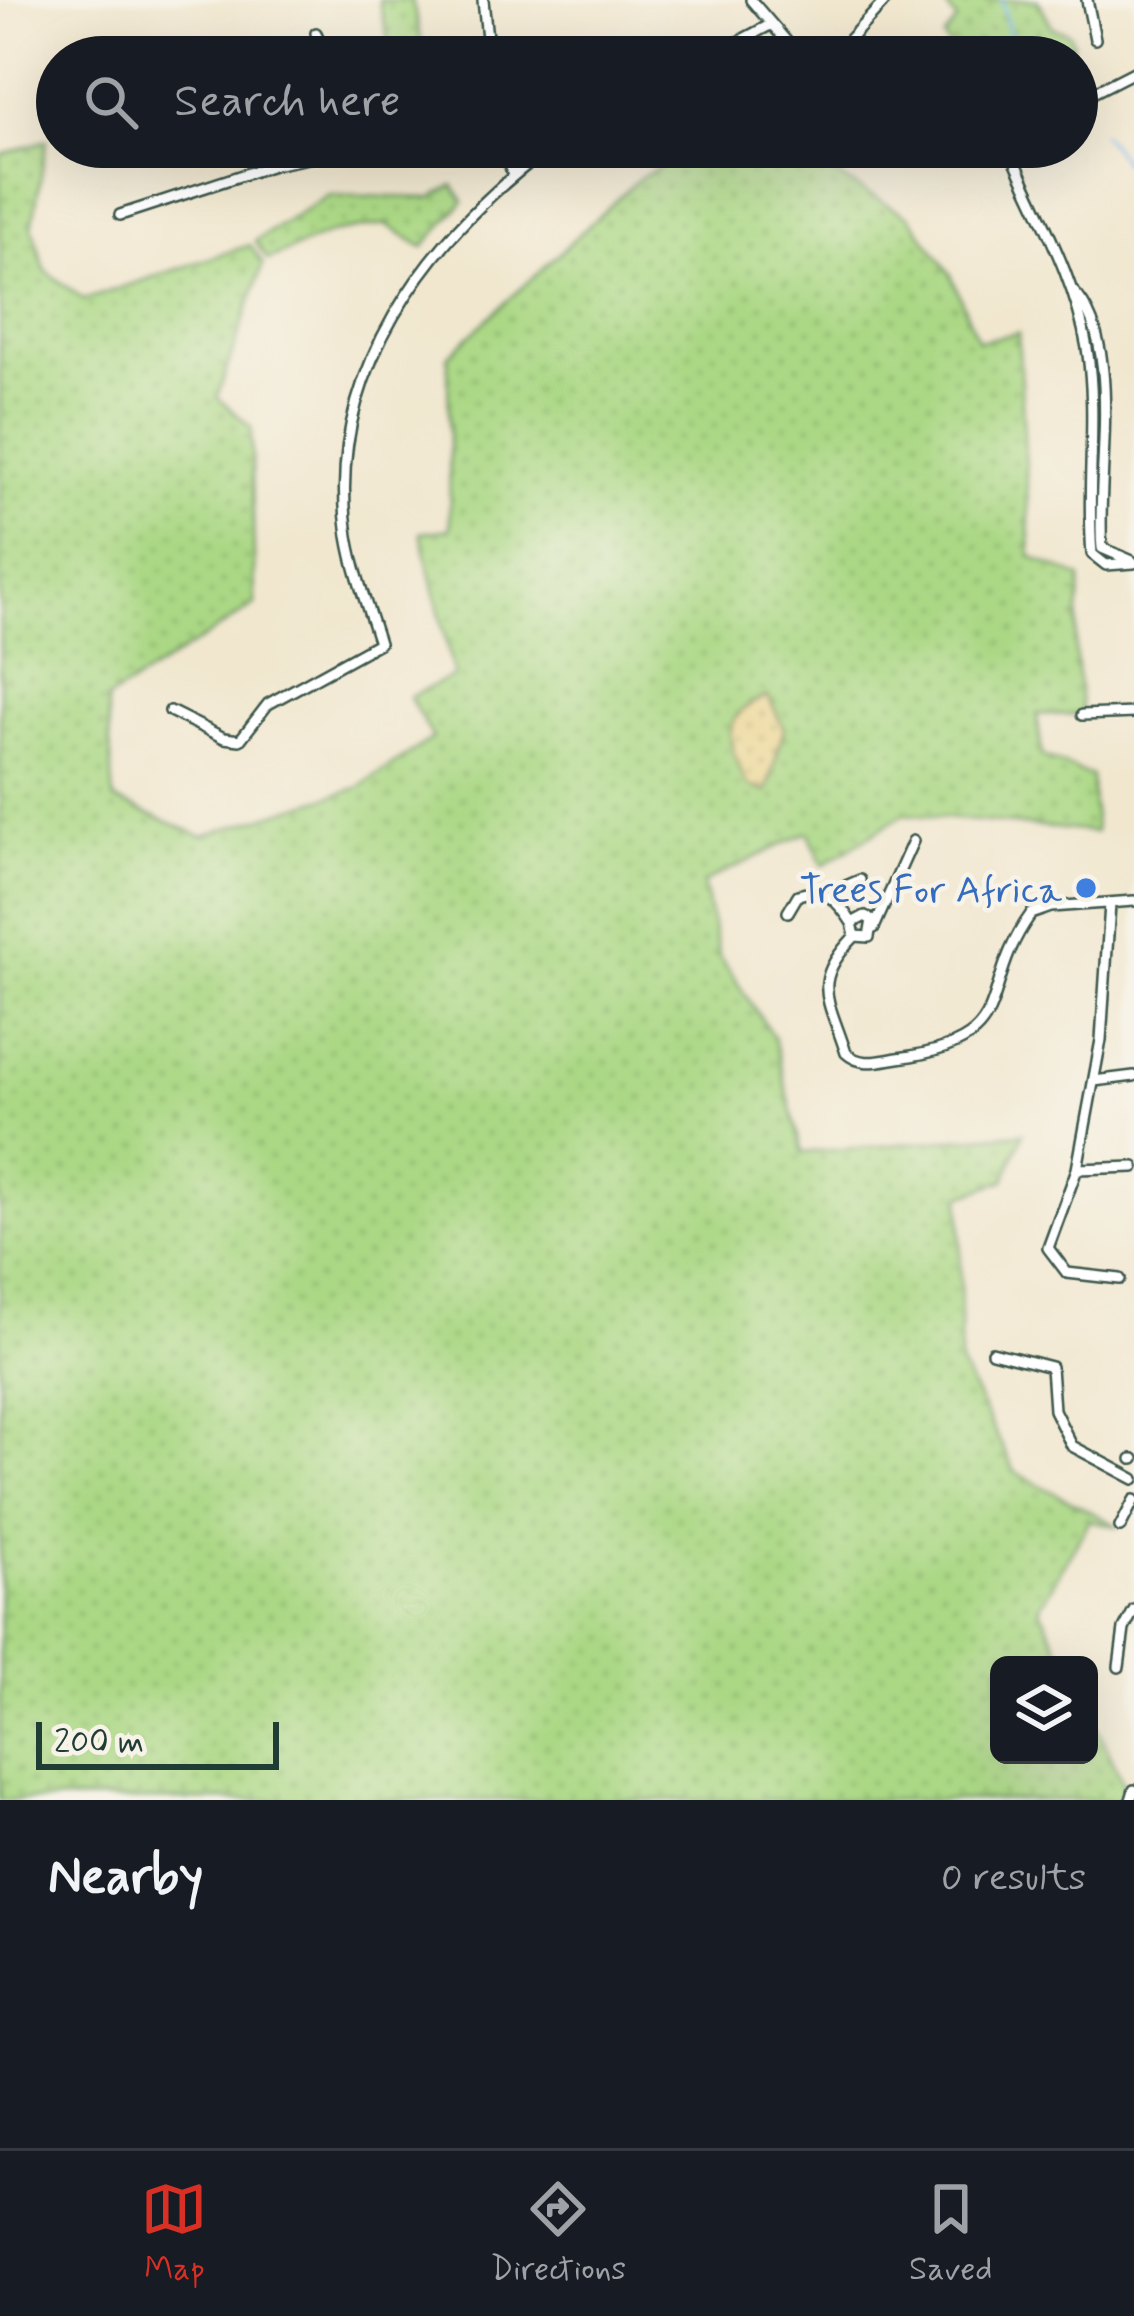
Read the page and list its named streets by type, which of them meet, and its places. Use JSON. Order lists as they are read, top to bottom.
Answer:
{
  "places": ["Trees For Africa"],
  "scale_bar": "200 m",
  "page": {
    "search": "Search here",
    "scale": "200 m",
    "heading": ["Nearby", "0 results"],
    "nav": ["Map", "Directions", "Saved"]
  }
}
